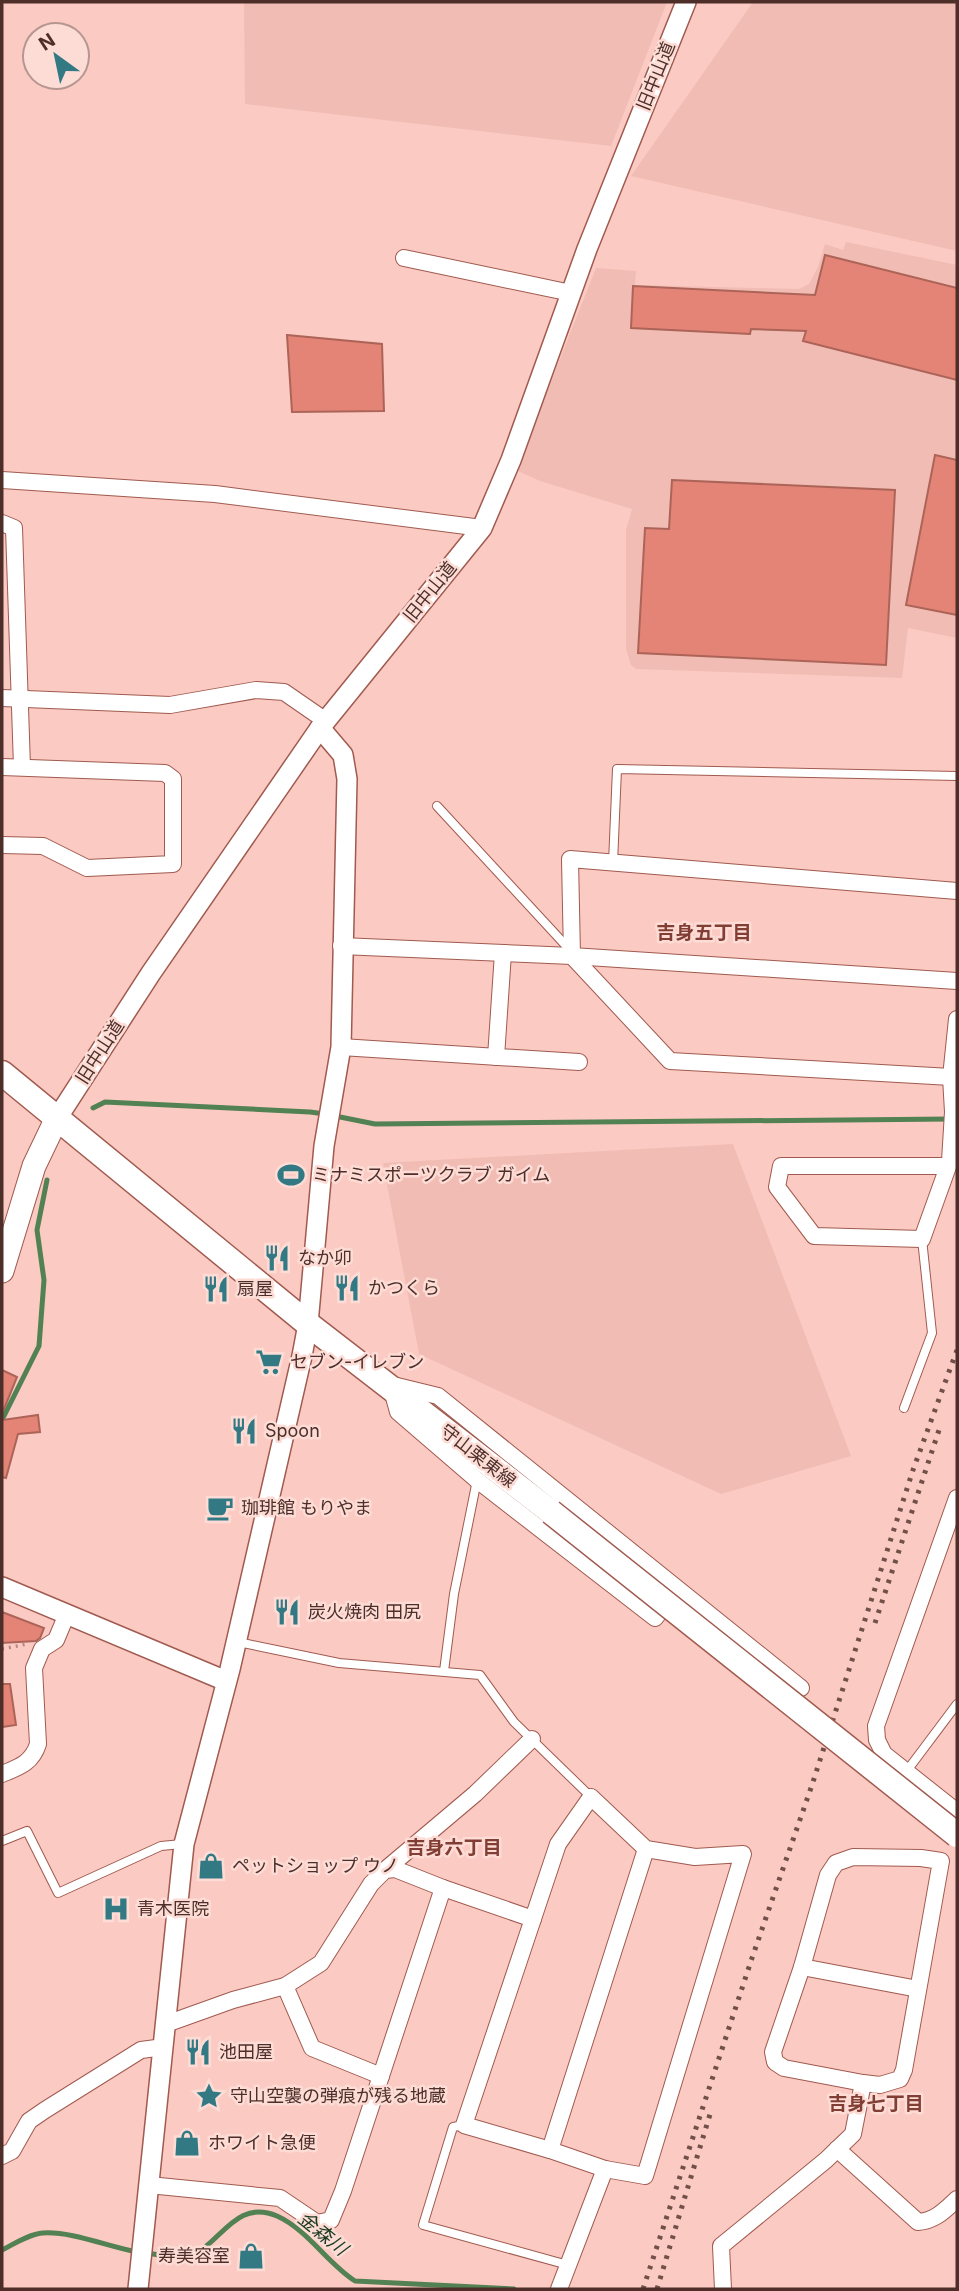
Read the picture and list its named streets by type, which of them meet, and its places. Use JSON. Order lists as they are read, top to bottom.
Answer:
{
  "streets": {
    "main road": ["守山栗東線"],
    "street": ["旧中山道"]
  },
  "crossings": [
    ["旧中山道", "守山栗東線"]
  ],
  "districts": ["吉身五丁目", "吉身六丁目", "吉身七丁目"],
  "water": ["金森川"],
  "places": {
    "sports": ["ミナミスポーツクラブ ガイム"],
    "restaurant": [
      "なか卯",
      "かつくら",
      "扇屋",
      "Spoon",
      "炭火焼肉 田尻",
      "池田屋"
    ],
    "supermarket": ["セブン-イレブン"],
    "cafe": ["珈琲館 もりやま"],
    "shop": ["ペットショップ ウノ", "ホワイト急便", "寿美容室"],
    "hospital": ["青木医院"],
    "place": ["守山空襲の弾痕が残る地蔵"]
  },
  "north": "top left"
}
